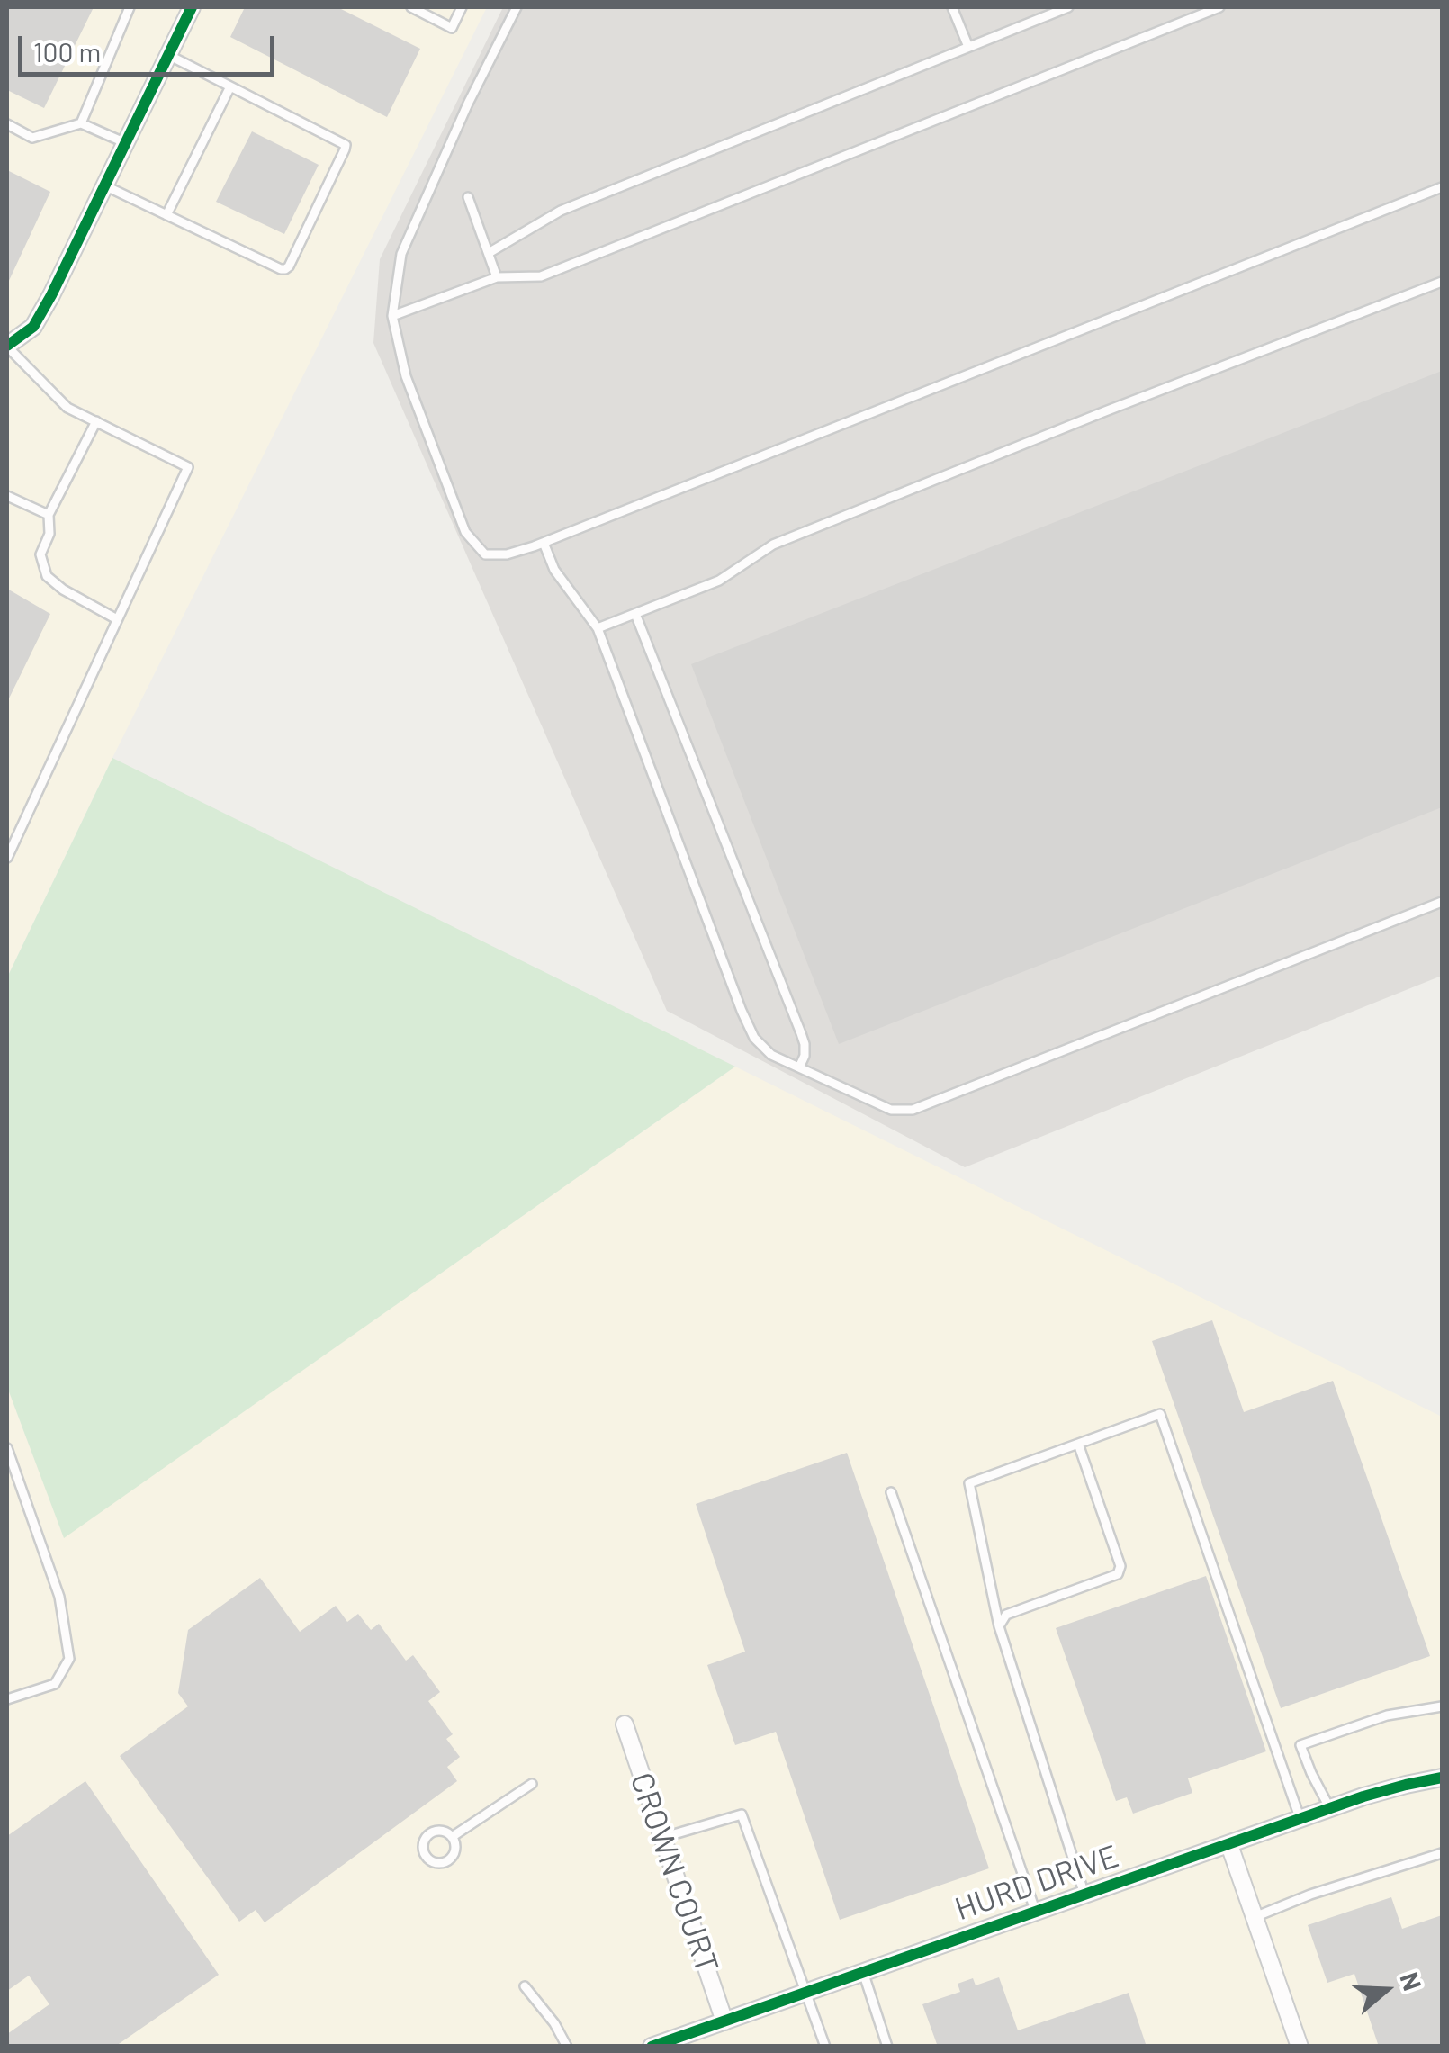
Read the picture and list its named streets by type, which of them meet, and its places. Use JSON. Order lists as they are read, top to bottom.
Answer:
{
  "streets": {
    "street": ["CROWN COURT", "HURD DRIVE"]
  },
  "crossings": [
    ["CROWN COURT", "HURD DRIVE"]
  ],
  "scale_bar": "100 m",
  "north": "right"
}
